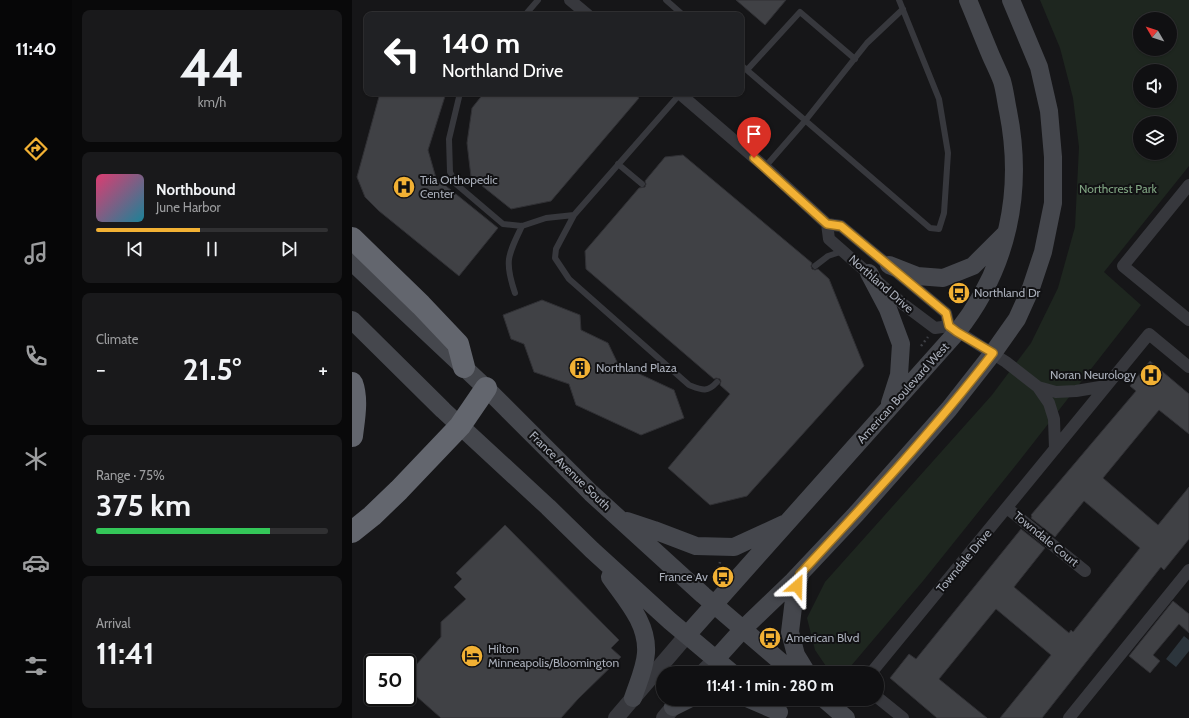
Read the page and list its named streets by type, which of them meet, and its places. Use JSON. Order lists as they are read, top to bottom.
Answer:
{
  "streets": {
    "main road": ["American Boulevard West", "France Avenue South"],
    "street": ["Northland Drive", "Towndale Court", "Towndale Drive"]
  },
  "crossings": [
    ["Northland Drive", "American Boulevard West"],
    ["American Boulevard West", "France Avenue South"],
    ["Towndale Court", "Towndale Drive"]
  ],
  "parks": ["Northcrest Park"],
  "places": {
    "hospital": ["Tria Orthopedic Center", "Noran Neurology"],
    "bus stop": ["Northland Dr", "France Av", "American Blvd"],
    "building": ["Northland Plaza"],
    "hotel": ["Hilton Minneapolis/Bloomington"]
  },
  "north": "top left",
  "page": {
    "tabs": "11:40",
    "tile": [
      ["44", "km/h"],
      "Climate",
      ["Range · 75%", "375 km"],
      ["Arrival", "11:41"]
    ],
    "turn": ["140 m", "Northland Drive"],
    "song": ["Northbound", "June Harbor"],
    "heat": ["−", "21.5°", "+"],
    "limit": "50",
    "trip": "11:41 · 1 min · 280 m"
  }
}
